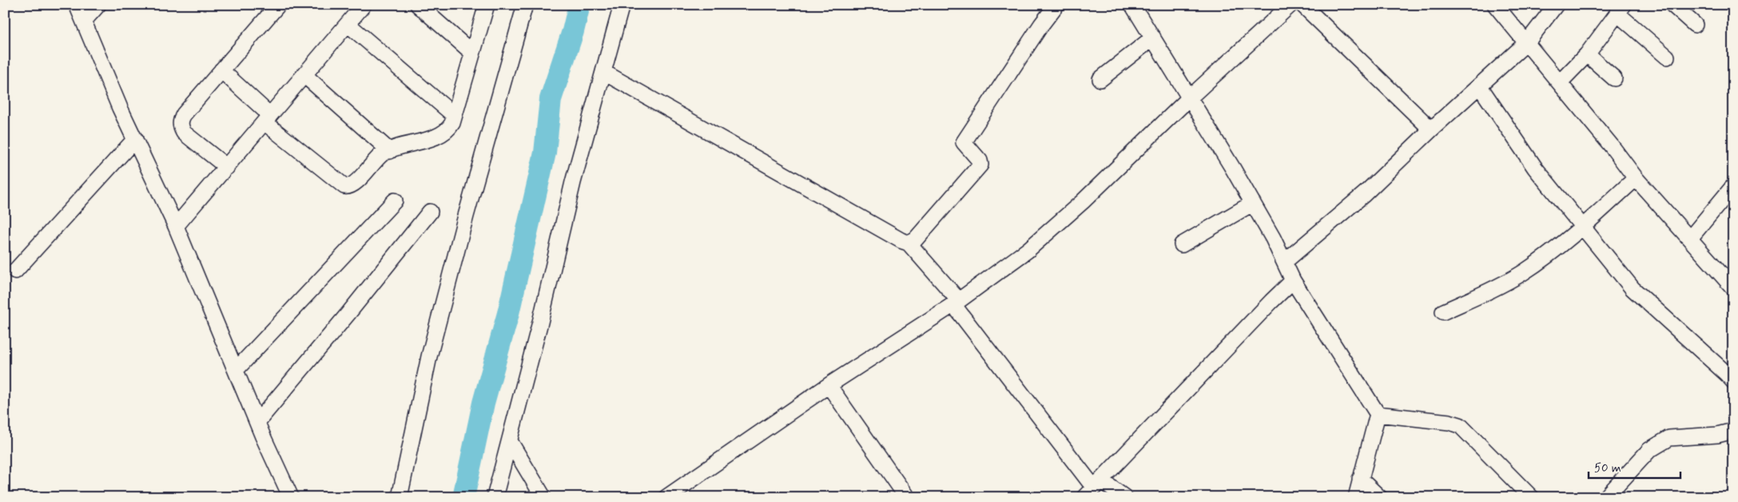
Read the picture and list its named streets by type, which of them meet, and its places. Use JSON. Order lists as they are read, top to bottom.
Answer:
{
  "scale_bar": "50 m"
}
